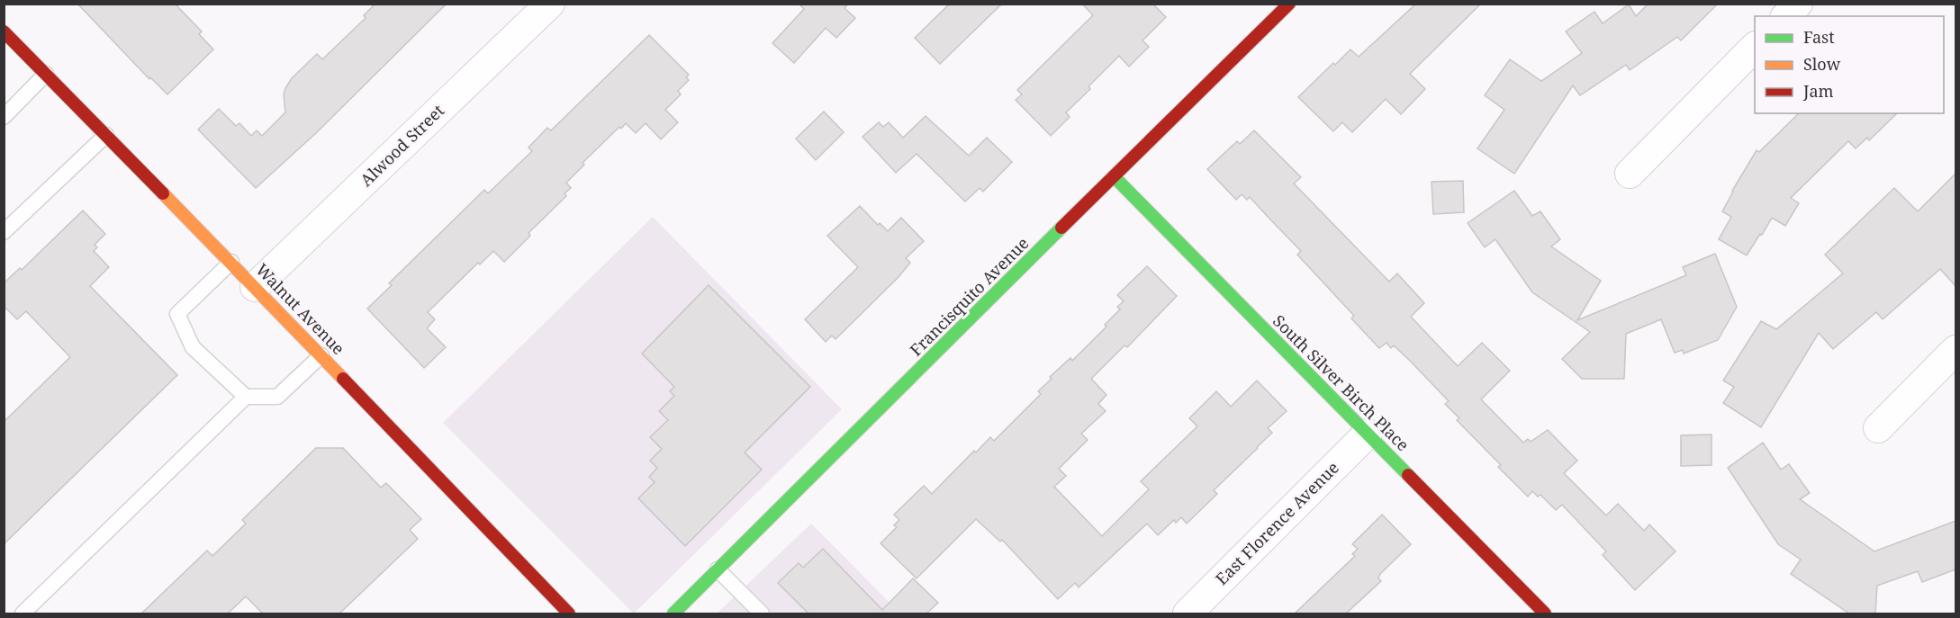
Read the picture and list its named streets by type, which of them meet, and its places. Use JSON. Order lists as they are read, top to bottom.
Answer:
{
  "streets": {
    "street": [
      "Alwood Street",
      "Francisquito Avenue",
      "Walnut Avenue",
      "South Silver Birch Place",
      "East Florence Avenue"
    ]
  },
  "crossings": [
    ["Alwood Street", "Walnut Avenue"],
    ["Francisquito Avenue", "South Silver Birch Place"],
    ["South Silver Birch Place", "East Florence Avenue"]
  ],
  "legend": ["Fast", "Slow", "Jam"]
}
